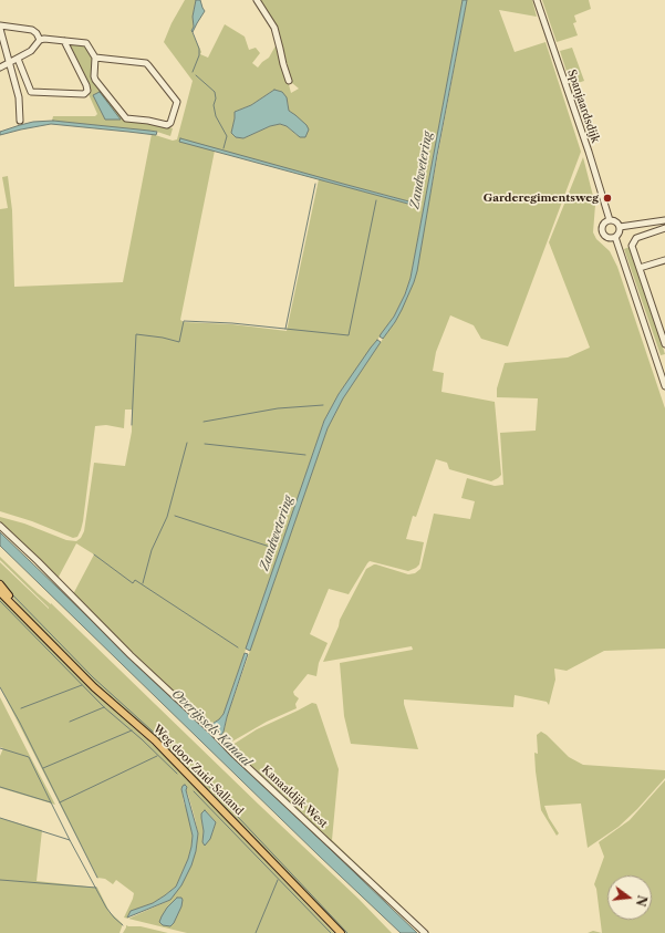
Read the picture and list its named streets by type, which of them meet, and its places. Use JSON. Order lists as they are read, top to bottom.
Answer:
{
  "streets": {
    "main road": ["Weg door Zuid-Salland"],
    "street": ["Spanjaardsdijk", "Kanaaldijk West"]
  },
  "water": ["Zandwetering", "Overijssels Kanaal"],
  "places": ["Garderegimentsweg"],
  "north": "right"
}
